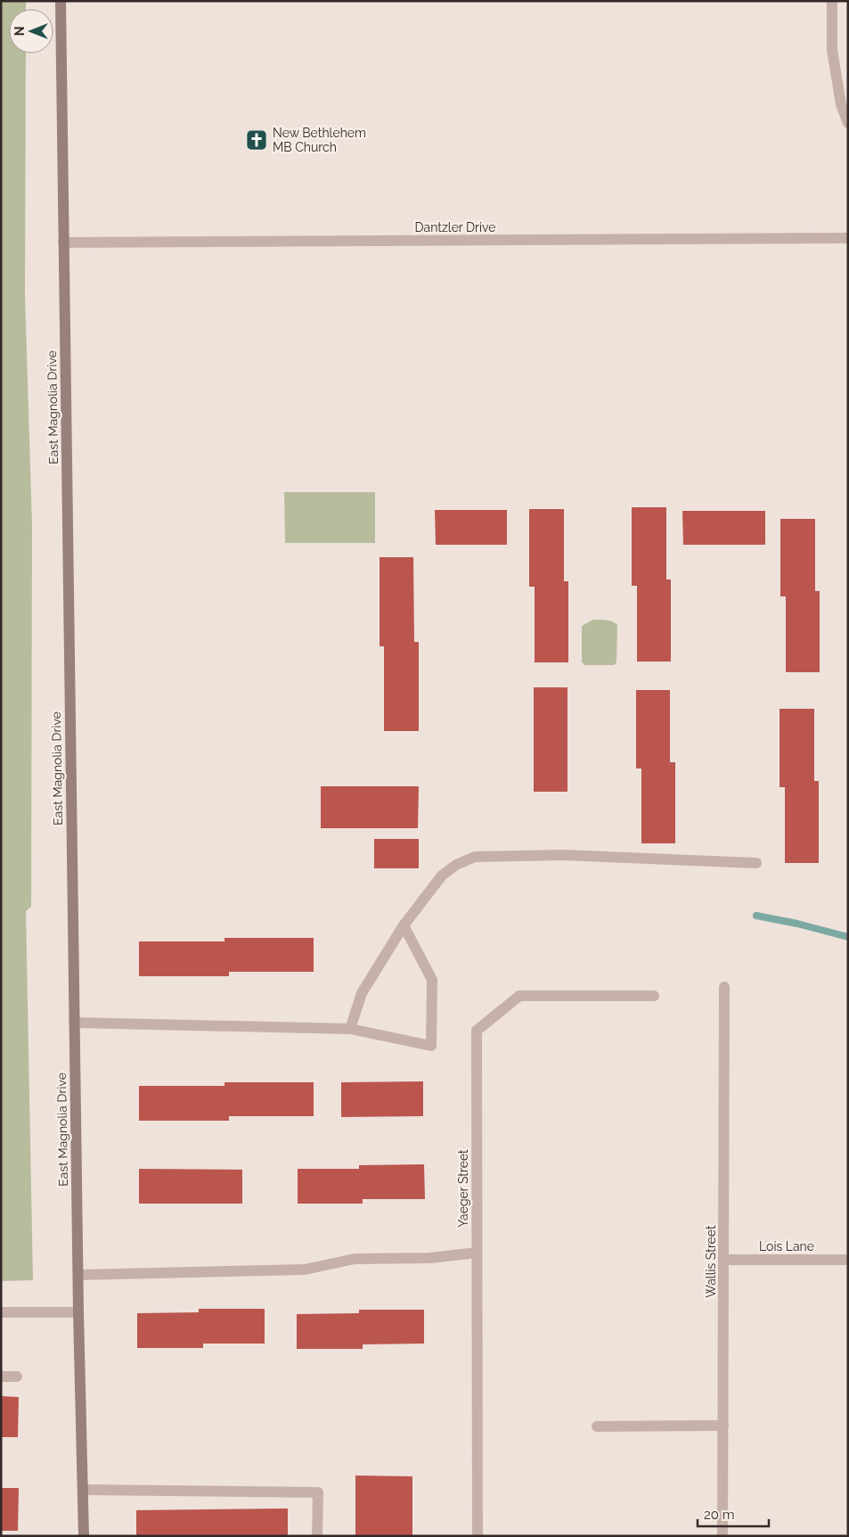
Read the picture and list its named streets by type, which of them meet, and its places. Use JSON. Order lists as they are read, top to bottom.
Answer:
{
  "streets": {
    "main road": ["East Magnolia Drive"],
    "street": [
      "Dantzler Drive",
      "Yaeger Street",
      "Lois Lane",
      "Wallis Street"
    ]
  },
  "crossings": [
    ["Dantzler Drive", "East Magnolia Drive"],
    ["Lois Lane", "Wallis Street"]
  ],
  "places": {
    "church": ["New Bethlehem MB Church"]
  },
  "scale_bar": "20 m",
  "north": "left"
}
